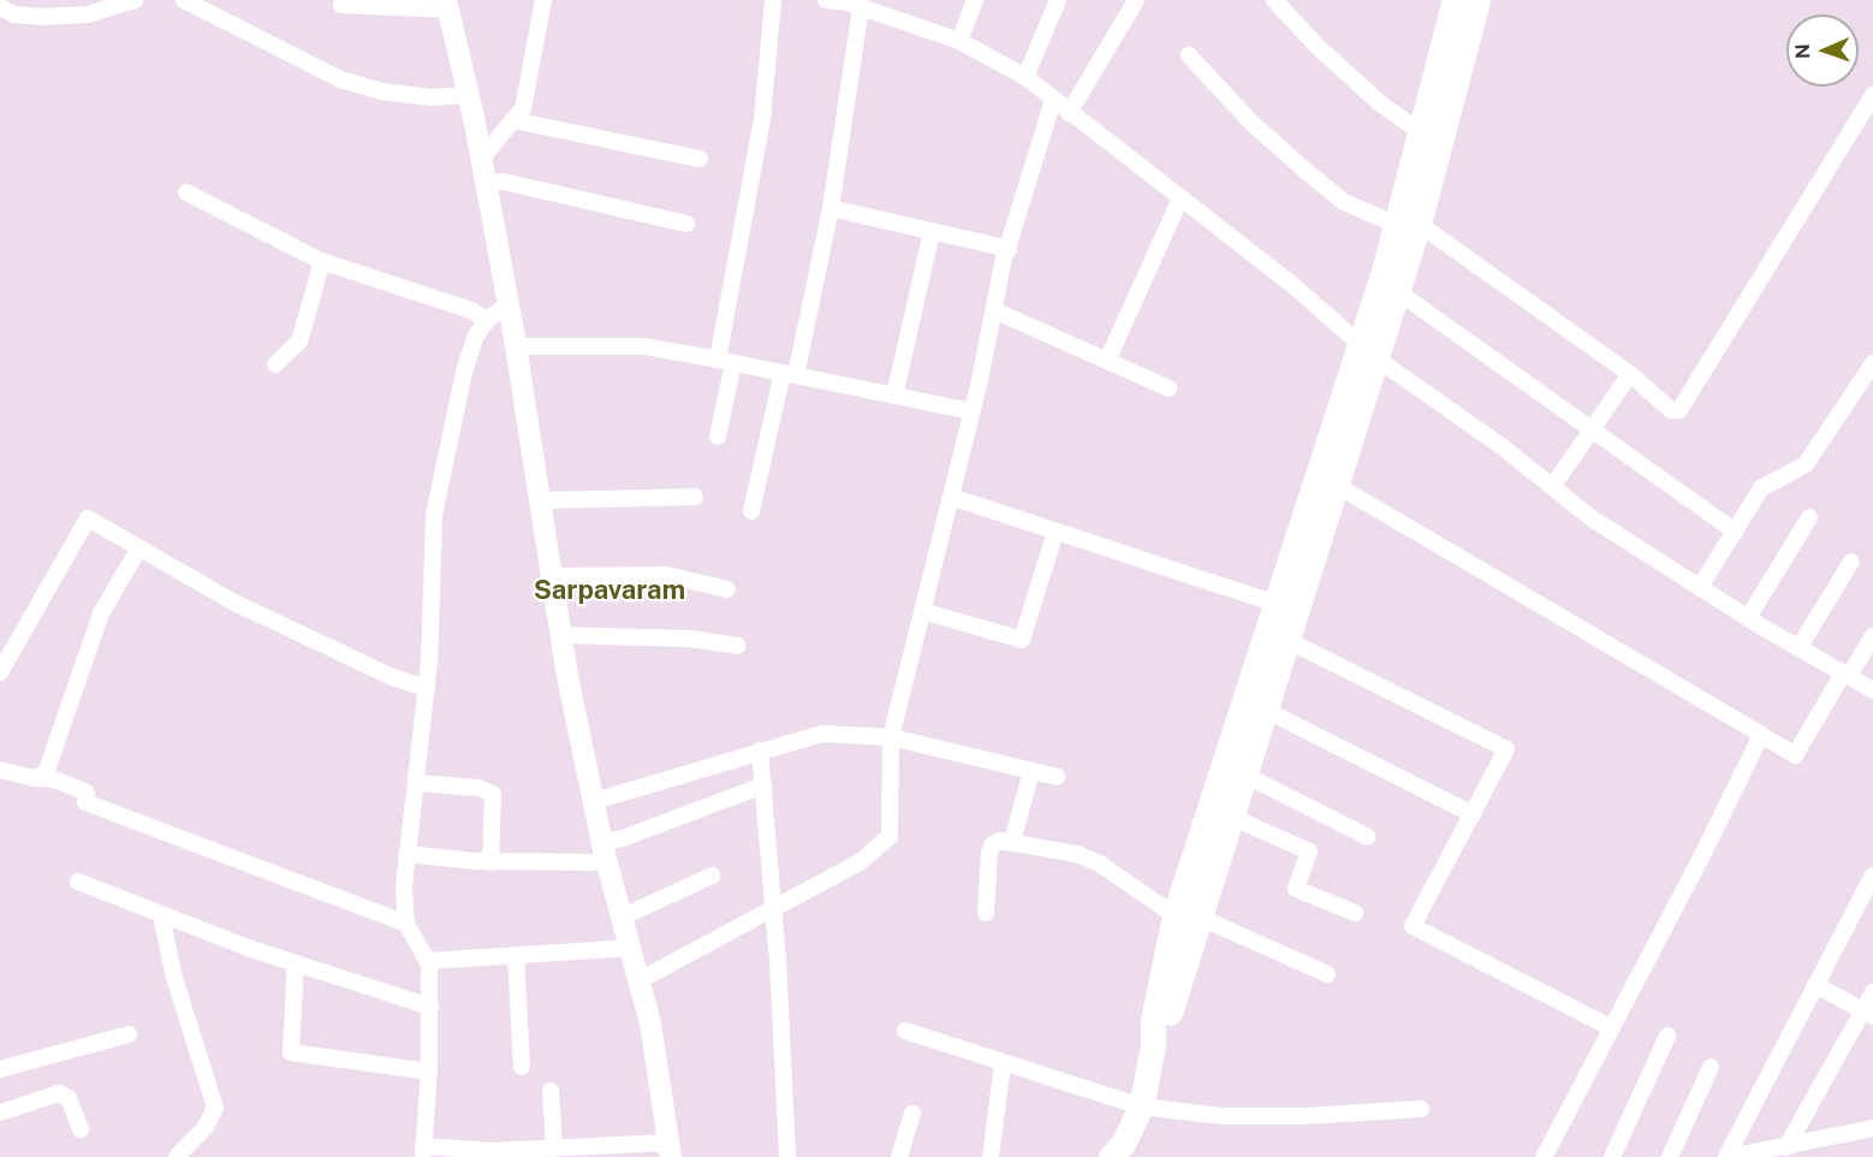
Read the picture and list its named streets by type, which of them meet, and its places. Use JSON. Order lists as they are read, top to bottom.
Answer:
{
  "districts": ["Sarpavaram"],
  "north": "left"
}
